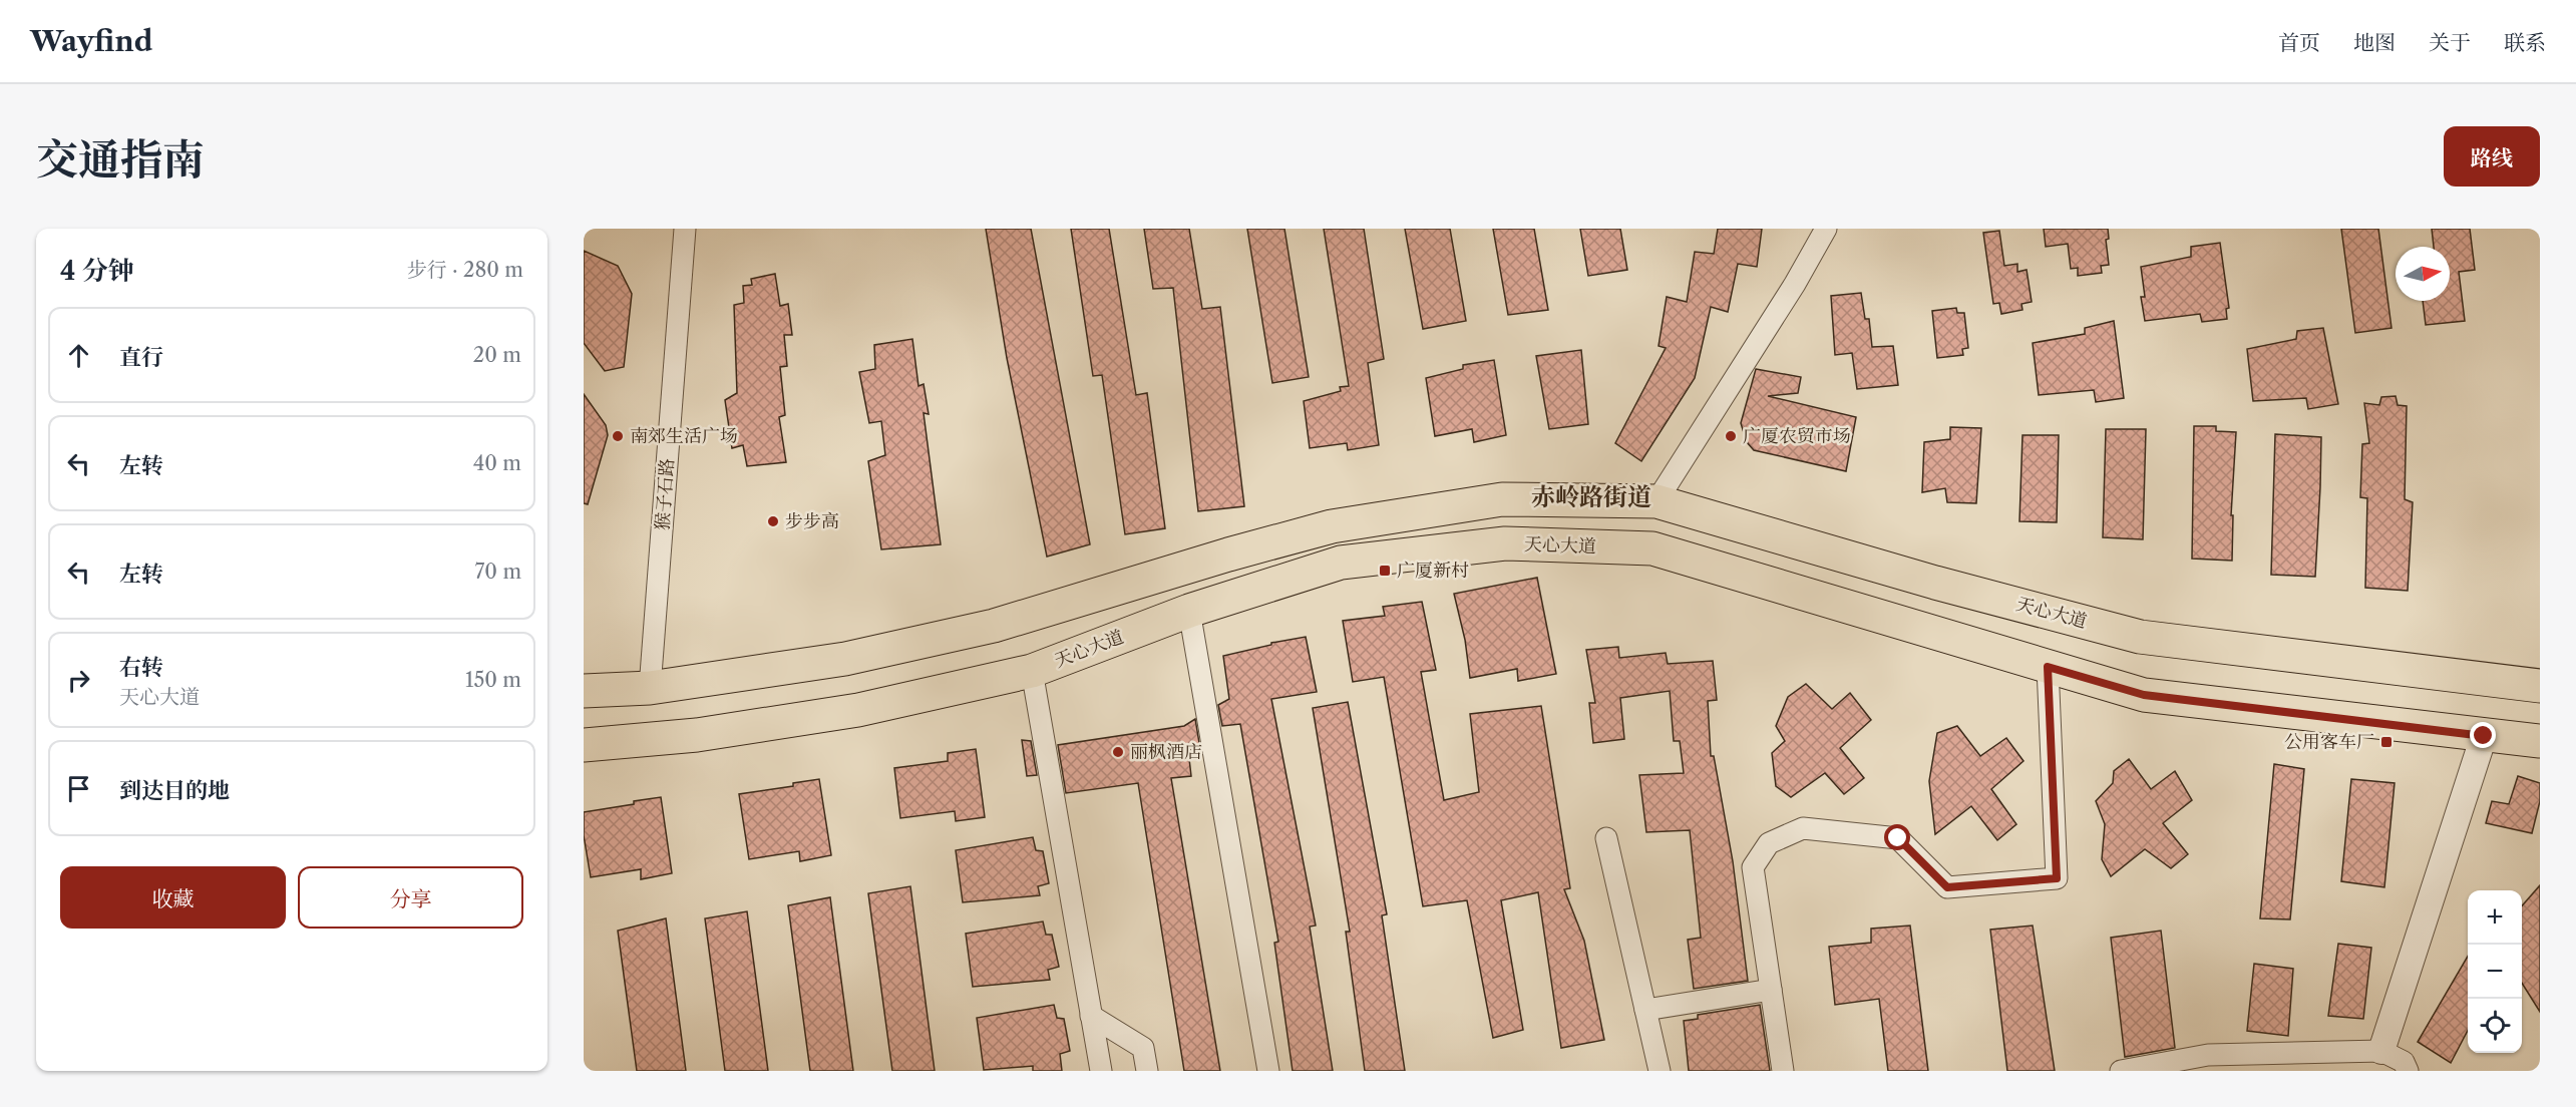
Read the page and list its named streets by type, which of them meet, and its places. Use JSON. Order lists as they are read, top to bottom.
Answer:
{
  "streets": {
    "main road": ["天心大道"],
    "street": ["猴子石路"]
  },
  "crossings": [
    ["猴子石路", "天心大道"]
  ],
  "districts": ["赤岭路街道"],
  "places": {
    "other": [
      "南郊生活广场",
      "广厦农贸市场",
      "步步高",
      "丽枫酒店"
    ],
    "transit": ["广厦新村", "公用客车厂"]
  },
  "north": "right",
  "page": {
    "header": "Wayfind",
    "nav": [
      "首页",
      "地图",
      "关于",
      "联系"
    ],
    "title": "交通指南",
    "buttons": [
      "路线",
      ["收藏", "分享"]
    ],
    "heading": ["4 分钟", "步行 · 280 m"],
    "list": [
      ["直行", "20 m"],
      ["左转", "40 m"],
      ["左转", "70 m"],
      ["右转", "天心大道", "150 m"],
      "到达目的地"
    ],
    "map_buttons": ["+", "−"]
  }
}
